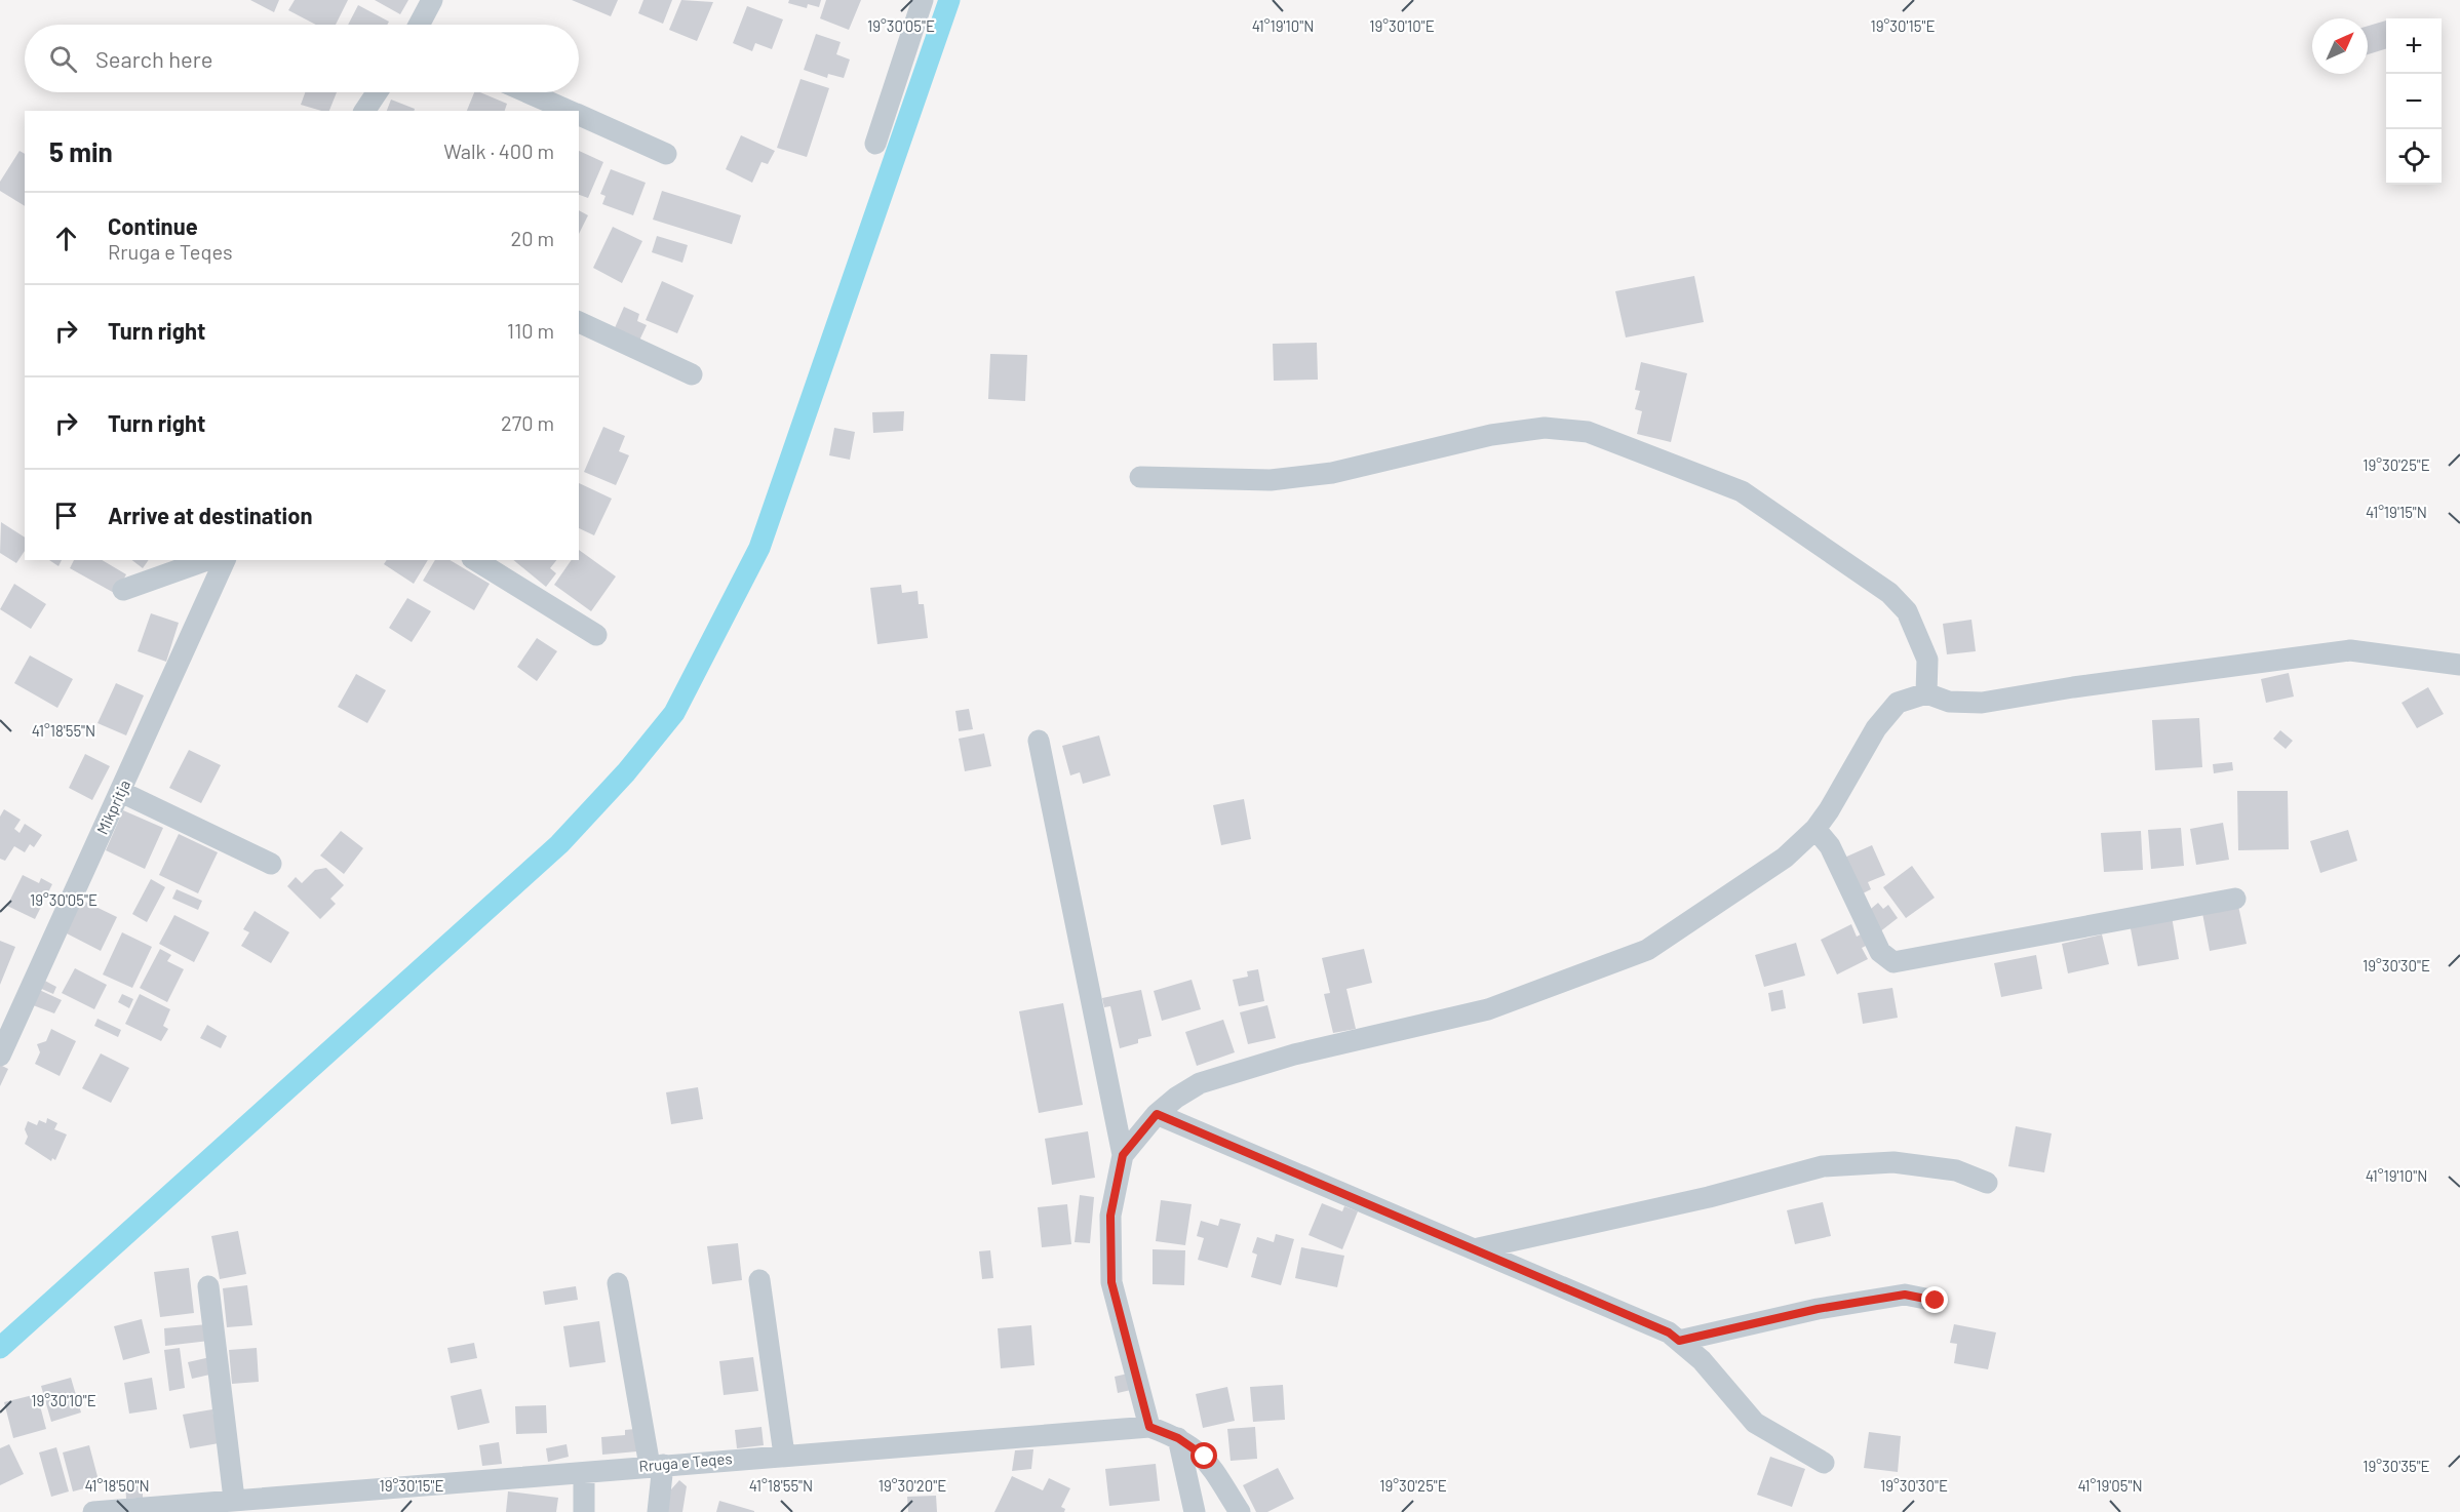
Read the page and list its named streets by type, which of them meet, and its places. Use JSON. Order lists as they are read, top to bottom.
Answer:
{
  "streets": {
    "street": ["Mikpritja", "Rruga e Teqes"]
  },
  "north": "top right",
  "page": {
    "map_buttons": ["+", "−"],
    "search": "Search here",
    "heading": ["5 min", "Walk · 400 m"],
    "list": [
      ["Continue", "Rruga e Teqes", "20 m"],
      ["Turn right", "110 m"],
      ["Turn right", "270 m"],
      "Arrive at destination"
    ]
  },
  "coordinates": [
    "19°30'05\"E",
    "41°19'10\"N",
    "19°30'10\"E",
    "19°30'15\"E",
    "19°30'25\"E",
    "41°19'15\"N",
    "41°18'55\"N",
    "19°30'30\"E",
    "19°30'35\"E",
    "41°18'50\"N",
    "19°30'20\"E",
    "41°19'05\"N"
  ]
}
